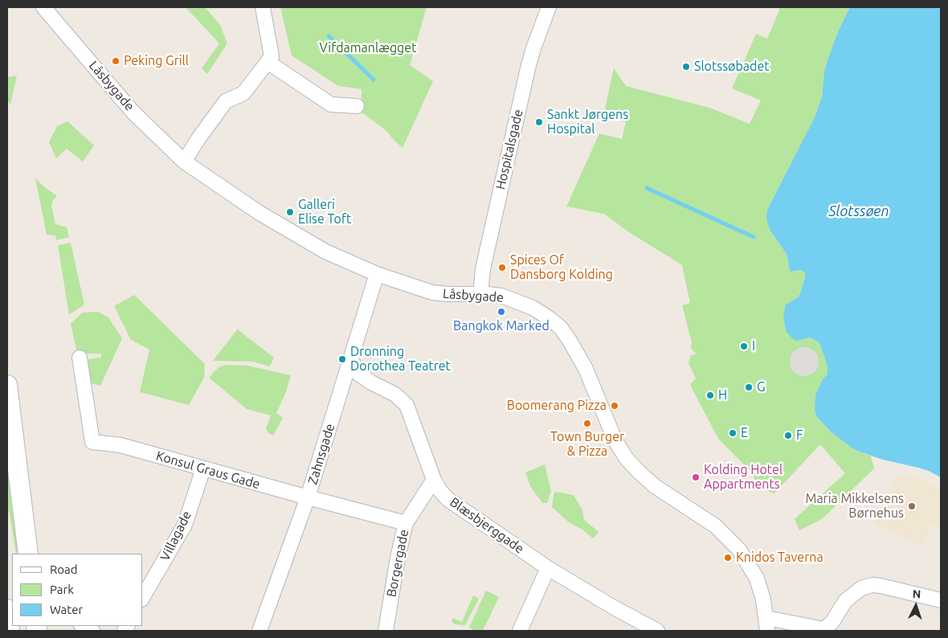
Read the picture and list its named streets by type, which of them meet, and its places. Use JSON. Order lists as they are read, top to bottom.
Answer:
{
  "streets": {
    "street": [
      "Låsbygade",
      "Hospitalsgade",
      "Zahnsgade",
      "Konsul Graus Gade",
      "Blæsbjerggade",
      "Villagade",
      "Borgergade"
    ]
  },
  "crossings": [
    ["Låsbygade", "Hospitalsgade"],
    ["Låsbygade", "Zahnsgade"],
    ["Zahnsgade", "Konsul Graus Gade"],
    ["Zahnsgade", "Blæsbjerggade"],
    ["Konsul Graus Gade", "Villagade"],
    ["Konsul Graus Gade", "Borgergade"],
    ["Blæsbjerggade", "Borgergade"]
  ],
  "water": ["Slotssøen"],
  "parks": ["Vifdamanlægget"],
  "places": [
    "Peking Grill",
    "Slotssøbadet",
    "Sankt Jørgens Hospital",
    "Galleri Elise Toft",
    "Spices Of Dansborg Kolding",
    "Bangkok Marked",
    "I",
    "Dronning Dorothea Teatret",
    "G",
    "H",
    "Boomerang Pizza",
    "Town Burger & Pizza",
    "E",
    "F",
    "Kolding Hotel Appartments",
    "Maria Mikkelsens Børnehus",
    "Knidos Taverna"
  ],
  "legend": ["Road", "Park", "Water"],
  "north": "top"
}
